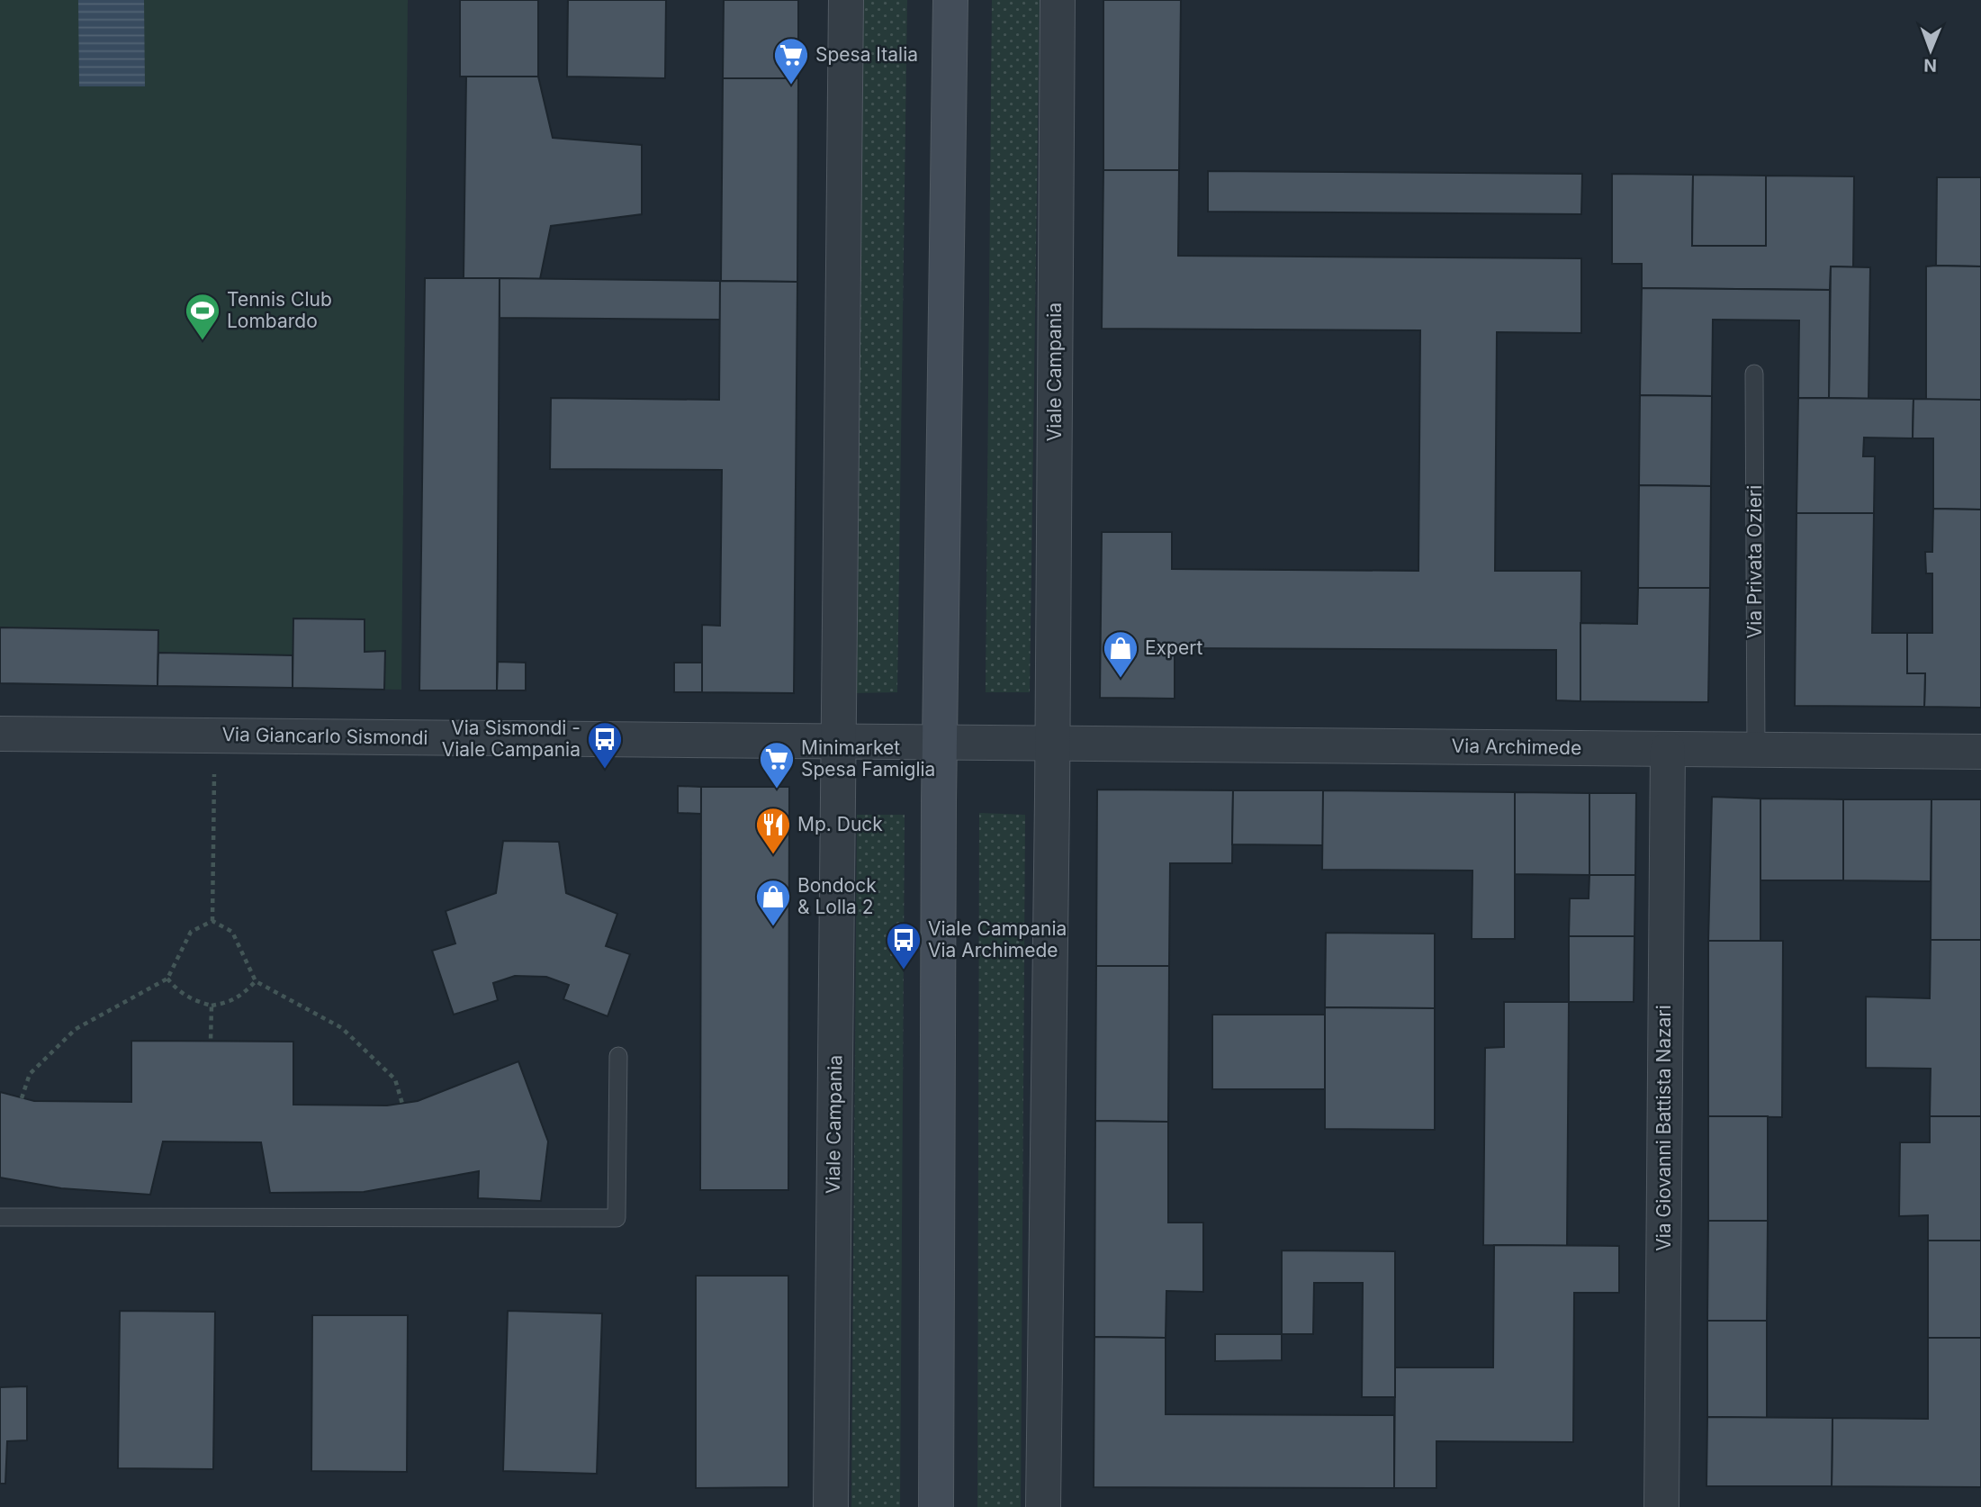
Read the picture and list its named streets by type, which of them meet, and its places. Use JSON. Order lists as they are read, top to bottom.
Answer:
{
  "streets": {
    "street": [
      "Viale Campania",
      "Via Giancarlo Sismondi",
      "Via Archimede",
      "Via Giovanni Battista Nazari"
    ],
    "lane": ["Via Privata Ozieri"]
  },
  "crossings": [
    ["Viale Campania", "Via Giancarlo Sismondi"],
    ["Viale Campania", "Via Archimede"],
    ["Via Privata Ozieri", "Via Archimede"],
    ["Via Archimede", "Via Giovanni Battista Nazari"]
  ],
  "places": {
    "supermarket": ["Spesa Italia", "Minimarket Spesa Famiglia"],
    "sports": ["Tennis Club Lombardo"],
    "shop": ["Expert", "Bondock & Lolla 2"],
    "bus stop": ["Via Sismondi - Viale Campania", "Viale Campania Via Archimede"],
    "restaurant": ["Mp. Duck"]
  },
  "north": "bottom"
}
